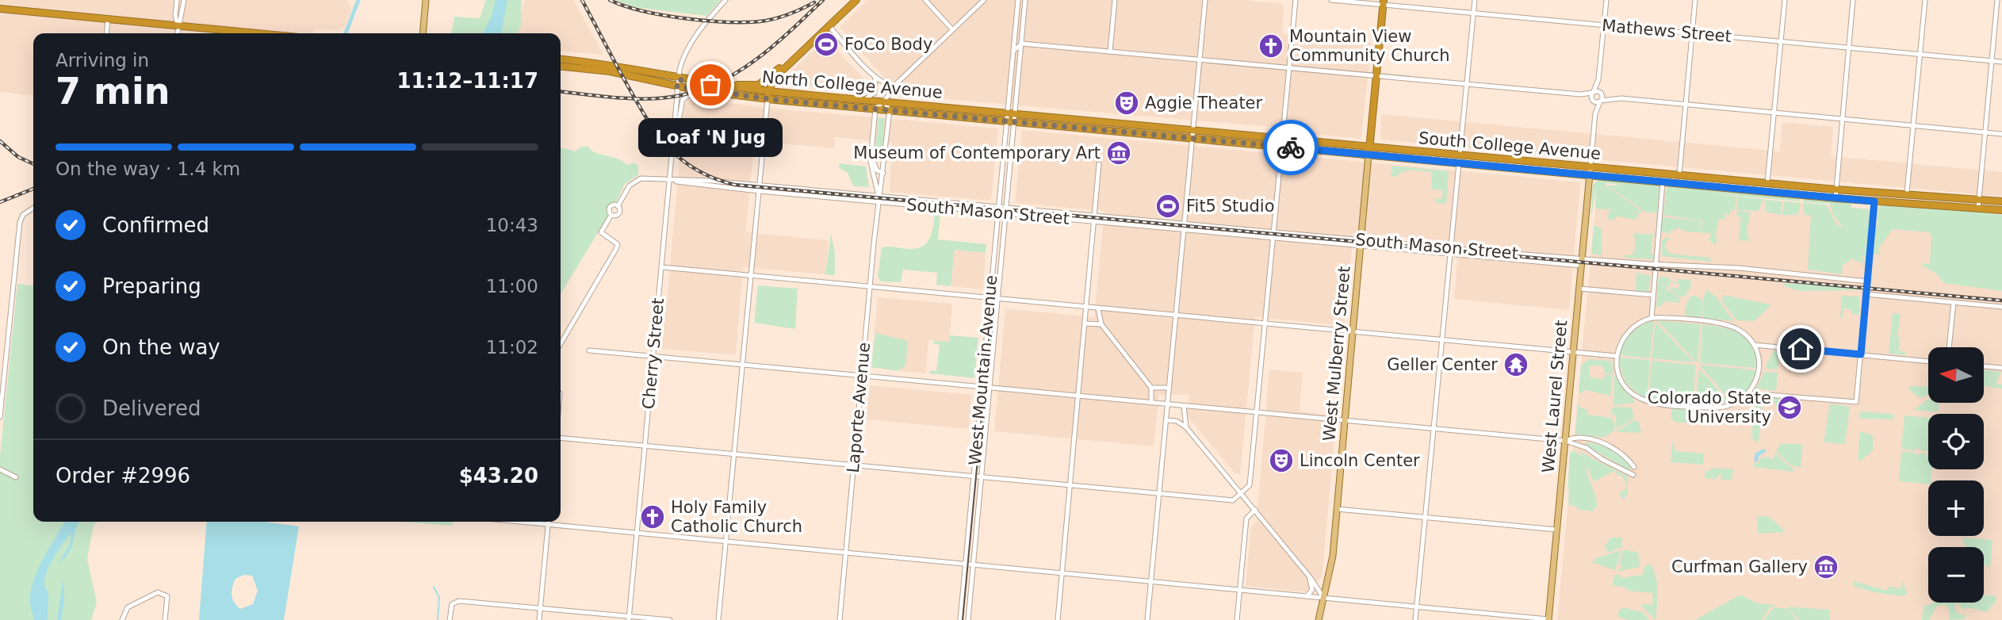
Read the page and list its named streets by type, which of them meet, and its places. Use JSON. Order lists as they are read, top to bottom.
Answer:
{
  "streets": {
    "highway": ["North College Avenue", "South College Avenue"],
    "main road": ["West Mulberry Street", "West Laurel Street"],
    "street": [
      "Mathews Street",
      "South Mason Street",
      "Cherry Street",
      "West Mountain Avenue",
      "Laporte Avenue"
    ]
  },
  "crossings": [
    ["North College Avenue", "South College Avenue"],
    ["North College Avenue", "Cherry Street"],
    ["North College Avenue", "West Mountain Avenue"],
    ["North College Avenue", "Laporte Avenue"],
    ["South College Avenue", "West Mulberry Street"],
    ["South College Avenue", "West Mountain Avenue"],
    ["South College Avenue", "West Laurel Street"],
    ["South Mason Street", "West Mulberry Street"],
    ["South Mason Street", "West Mountain Avenue"],
    ["South Mason Street", "West Laurel Street"],
    ["South Mason Street", "Laporte Avenue"]
  ],
  "places": {
    "sports": ["FoCo Body", "Fit5 Studio"],
    "church": ["Mountain View Community Church", "Holy Family Catholic Church"],
    "other": ["Loaf 'N Jug"],
    "theatre": ["Aggie Theater", "Lincoln Center"],
    "museum": ["Museum of Contemporary Art", "Curfman Gallery"],
    "temple": ["Geller Center"],
    "school or university": ["Colorado State University"]
  },
  "north": "left",
  "page": {
    "heading": ["7 min", "Arriving in", "11:12–11:17"],
    "panel": ["Order #2996", "$43.20"],
    "bubble": "Loaf 'N Jug",
    "bar": "On the way · 1.4 km",
    "list": [
      ["Confirmed", "10:43"],
      ["Preparing", "11:00"],
      ["On the way", "11:02"],
      "Delivered"
    ],
    "map_buttons": ["+", "−"]
  }
}
